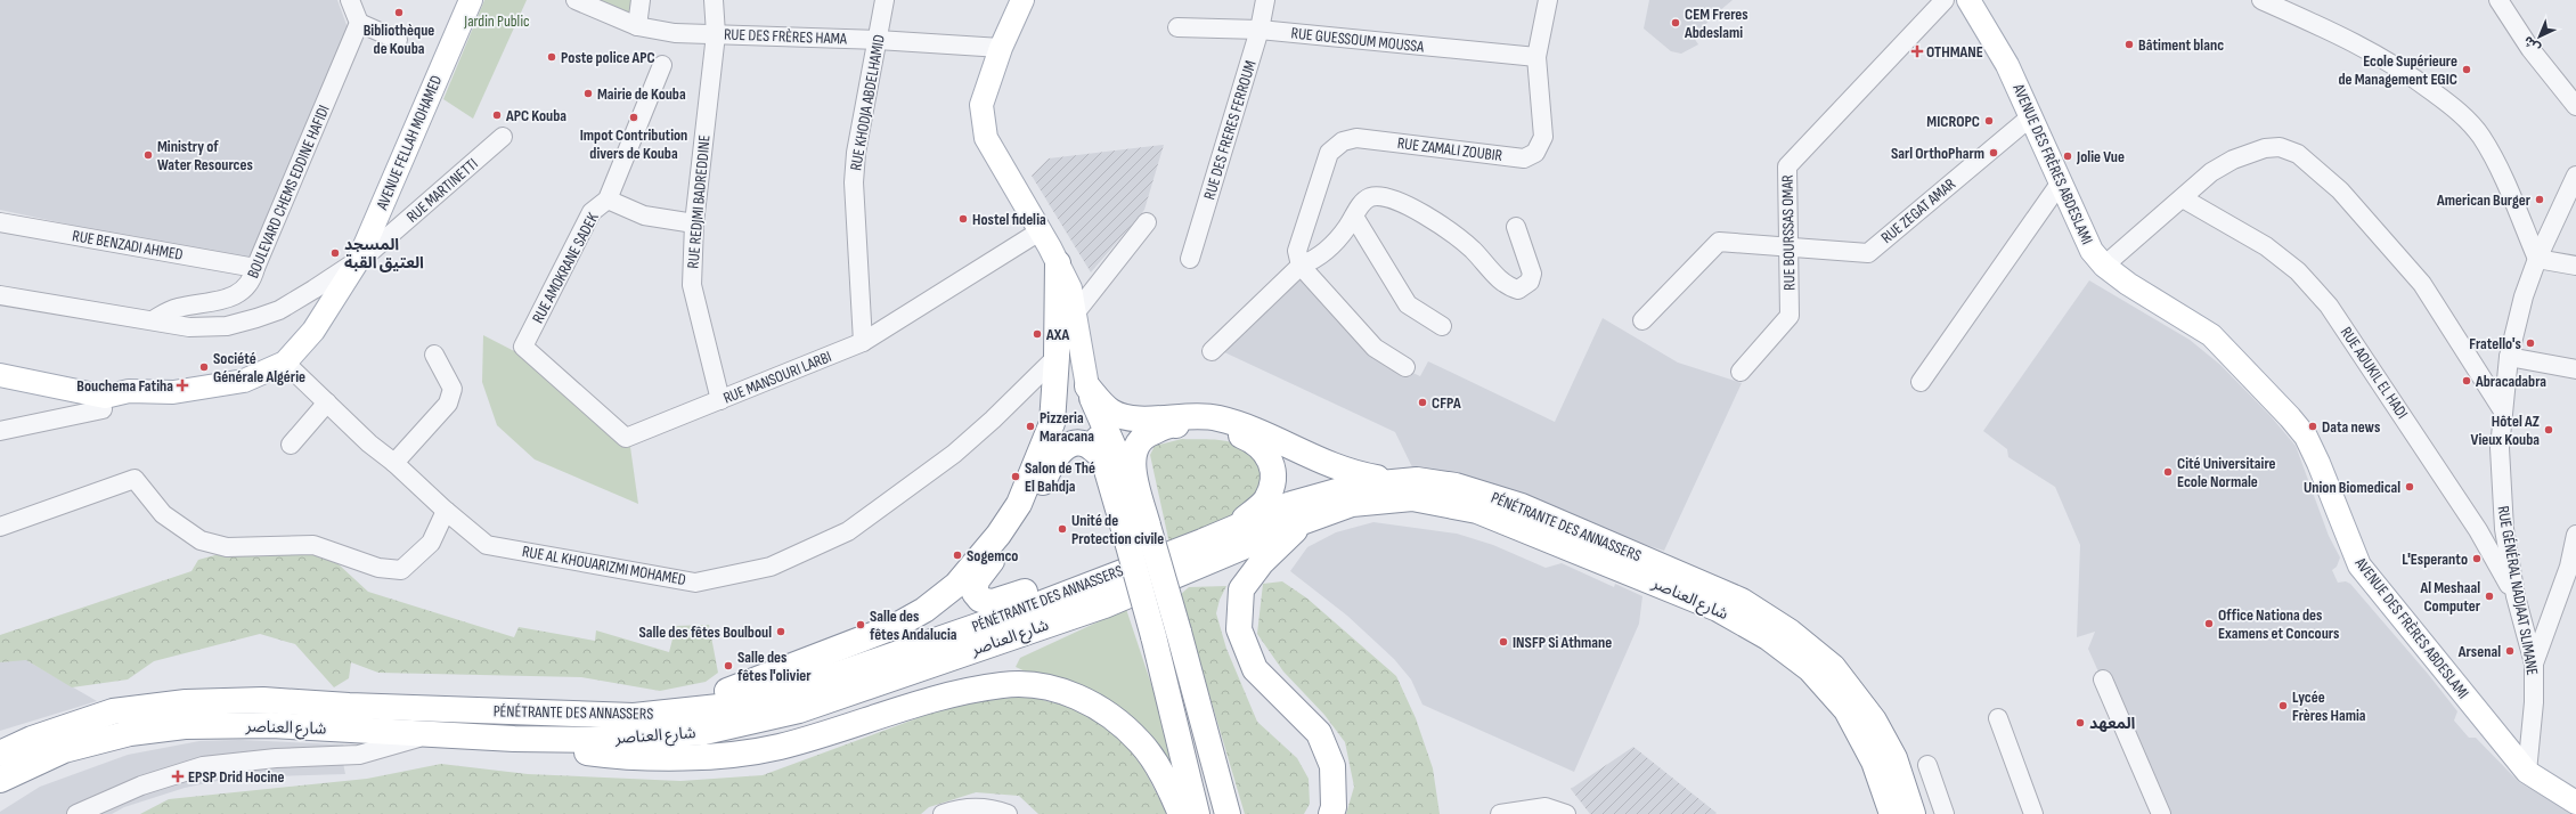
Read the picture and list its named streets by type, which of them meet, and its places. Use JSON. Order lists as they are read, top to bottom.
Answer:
{
  "streets": {
    "highway": ["PÉNÉTRANTE DES ANNASSERS", "شارع العناصر"],
    "main road": ["AVENUE FELLAH MOHAMED", "AVENUE DES FRÈRES ABDESLAMI"],
    "street": [
      "RUE DES FRÈRES HAMA",
      "RUE GUESSOUM MOUSSA",
      "RUE KHODJA ABDELHAMID",
      "RUE DES FRERES FERROUM",
      "RUE ZAMALI ZOUBIR",
      "RUE MARTINETTI",
      "BOULEVARD CHEMS EDDINE HAFIDI",
      "RUE REDJMI BADREDDINE",
      "RUE ZEGAT AMAR",
      "RUE BOURSSAS OMAR",
      "RUE BENZADI AHMED",
      "RUE AMOKRANE SADEK",
      "RUE AOUKIL EL HADI",
      "RUE MANSOURI LARBI",
      "RUE AL KHOUARIZMI MOHAMED",
      "RUE GÉNÉRAL NADJAAT SLIMANE"
    ]
  },
  "crossings": [
    ["RUE DES FRÈRES HAMA", "RUE KHODJA ABDELHAMID"],
    ["RUE DES FRÈRES HAMA", "RUE REDJMI BADREDDINE"],
    ["RUE GUESSOUM MOUSSA", "RUE DES FRERES FERROUM"],
    ["RUE GUESSOUM MOUSSA", "RUE ZAMALI ZOUBIR"],
    ["RUE KHODJA ABDELHAMID", "RUE MANSOURI LARBI"],
    ["AVENUE FELLAH MOHAMED", "RUE MARTINETTI"],
    ["AVENUE FELLAH MOHAMED", "RUE AL KHOUARIZMI MOHAMED"],
    ["AVENUE DES FRÈRES ABDESLAMI", "RUE ZEGAT AMAR"],
    ["AVENUE DES FRÈRES ABDESLAMI", "RUE GÉNÉRAL NADJAAT SLIMANE"],
    ["RUE MARTINETTI", "BOULEVARD CHEMS EDDINE HAFIDI"],
    ["BOULEVARD CHEMS EDDINE HAFIDI", "RUE BENZADI AHMED"],
    ["RUE REDJMI BADREDDINE", "RUE MANSOURI LARBI"],
    ["RUE ZEGAT AMAR", "RUE BOURSSAS OMAR"],
    ["RUE AMOKRANE SADEK", "RUE MANSOURI LARBI"],
    ["RUE AOUKIL EL HADI", "RUE GÉNÉRAL NADJAAT SLIMANE"]
  ],
  "parks": ["Jardin Public"],
  "places": {
    "other": [
      "Bibliothèque de Kouba",
      "CEM Freres Abdeslami",
      "Bâtiment blanc",
      "Poste police APC",
      "Ecole Supérieure de Management EGIC",
      "Mairie de Kouba",
      "APC Kouba",
      "Impot Contribution divers de Kouba",
      "MICROPC",
      "Sarl OrthoPharm",
      "Ministry of Water Resources",
      "Jolie Vue",
      "American Burger",
      "Hostel fidelia",
      "المسجد العتيق القبة",
      "AXA",
      "Fratello's",
      "Société Générale Algérie",
      "Abracadabra",
      "CFPA",
      "Pizzeria Maracana",
      "Data news",
      "Hôtel AZ Vieux Kouba",
      "Cité Universitaire Ecole Normale",
      "Salon de Thé El Bahdja",
      "Union Biomedical",
      "Unité de Protection civile",
      "Sogemco",
      "L'Esperanto",
      "Al Meshaal Computer",
      "Office Nationa des Examens et Concours",
      "Salle des fêtes Andalucia",
      "Salle des fêtes Boulboul",
      "INSFP Si Athmane",
      "Arsenal",
      "Salle des fêtes l'olivier",
      "Lycée Frères Hamia",
      "المعهد"
    ],
    "health": ["OTHMANE", "Bouchema Fatiha", "EPSP Drid Hocine"]
  },
  "north": "bottom left"
}
